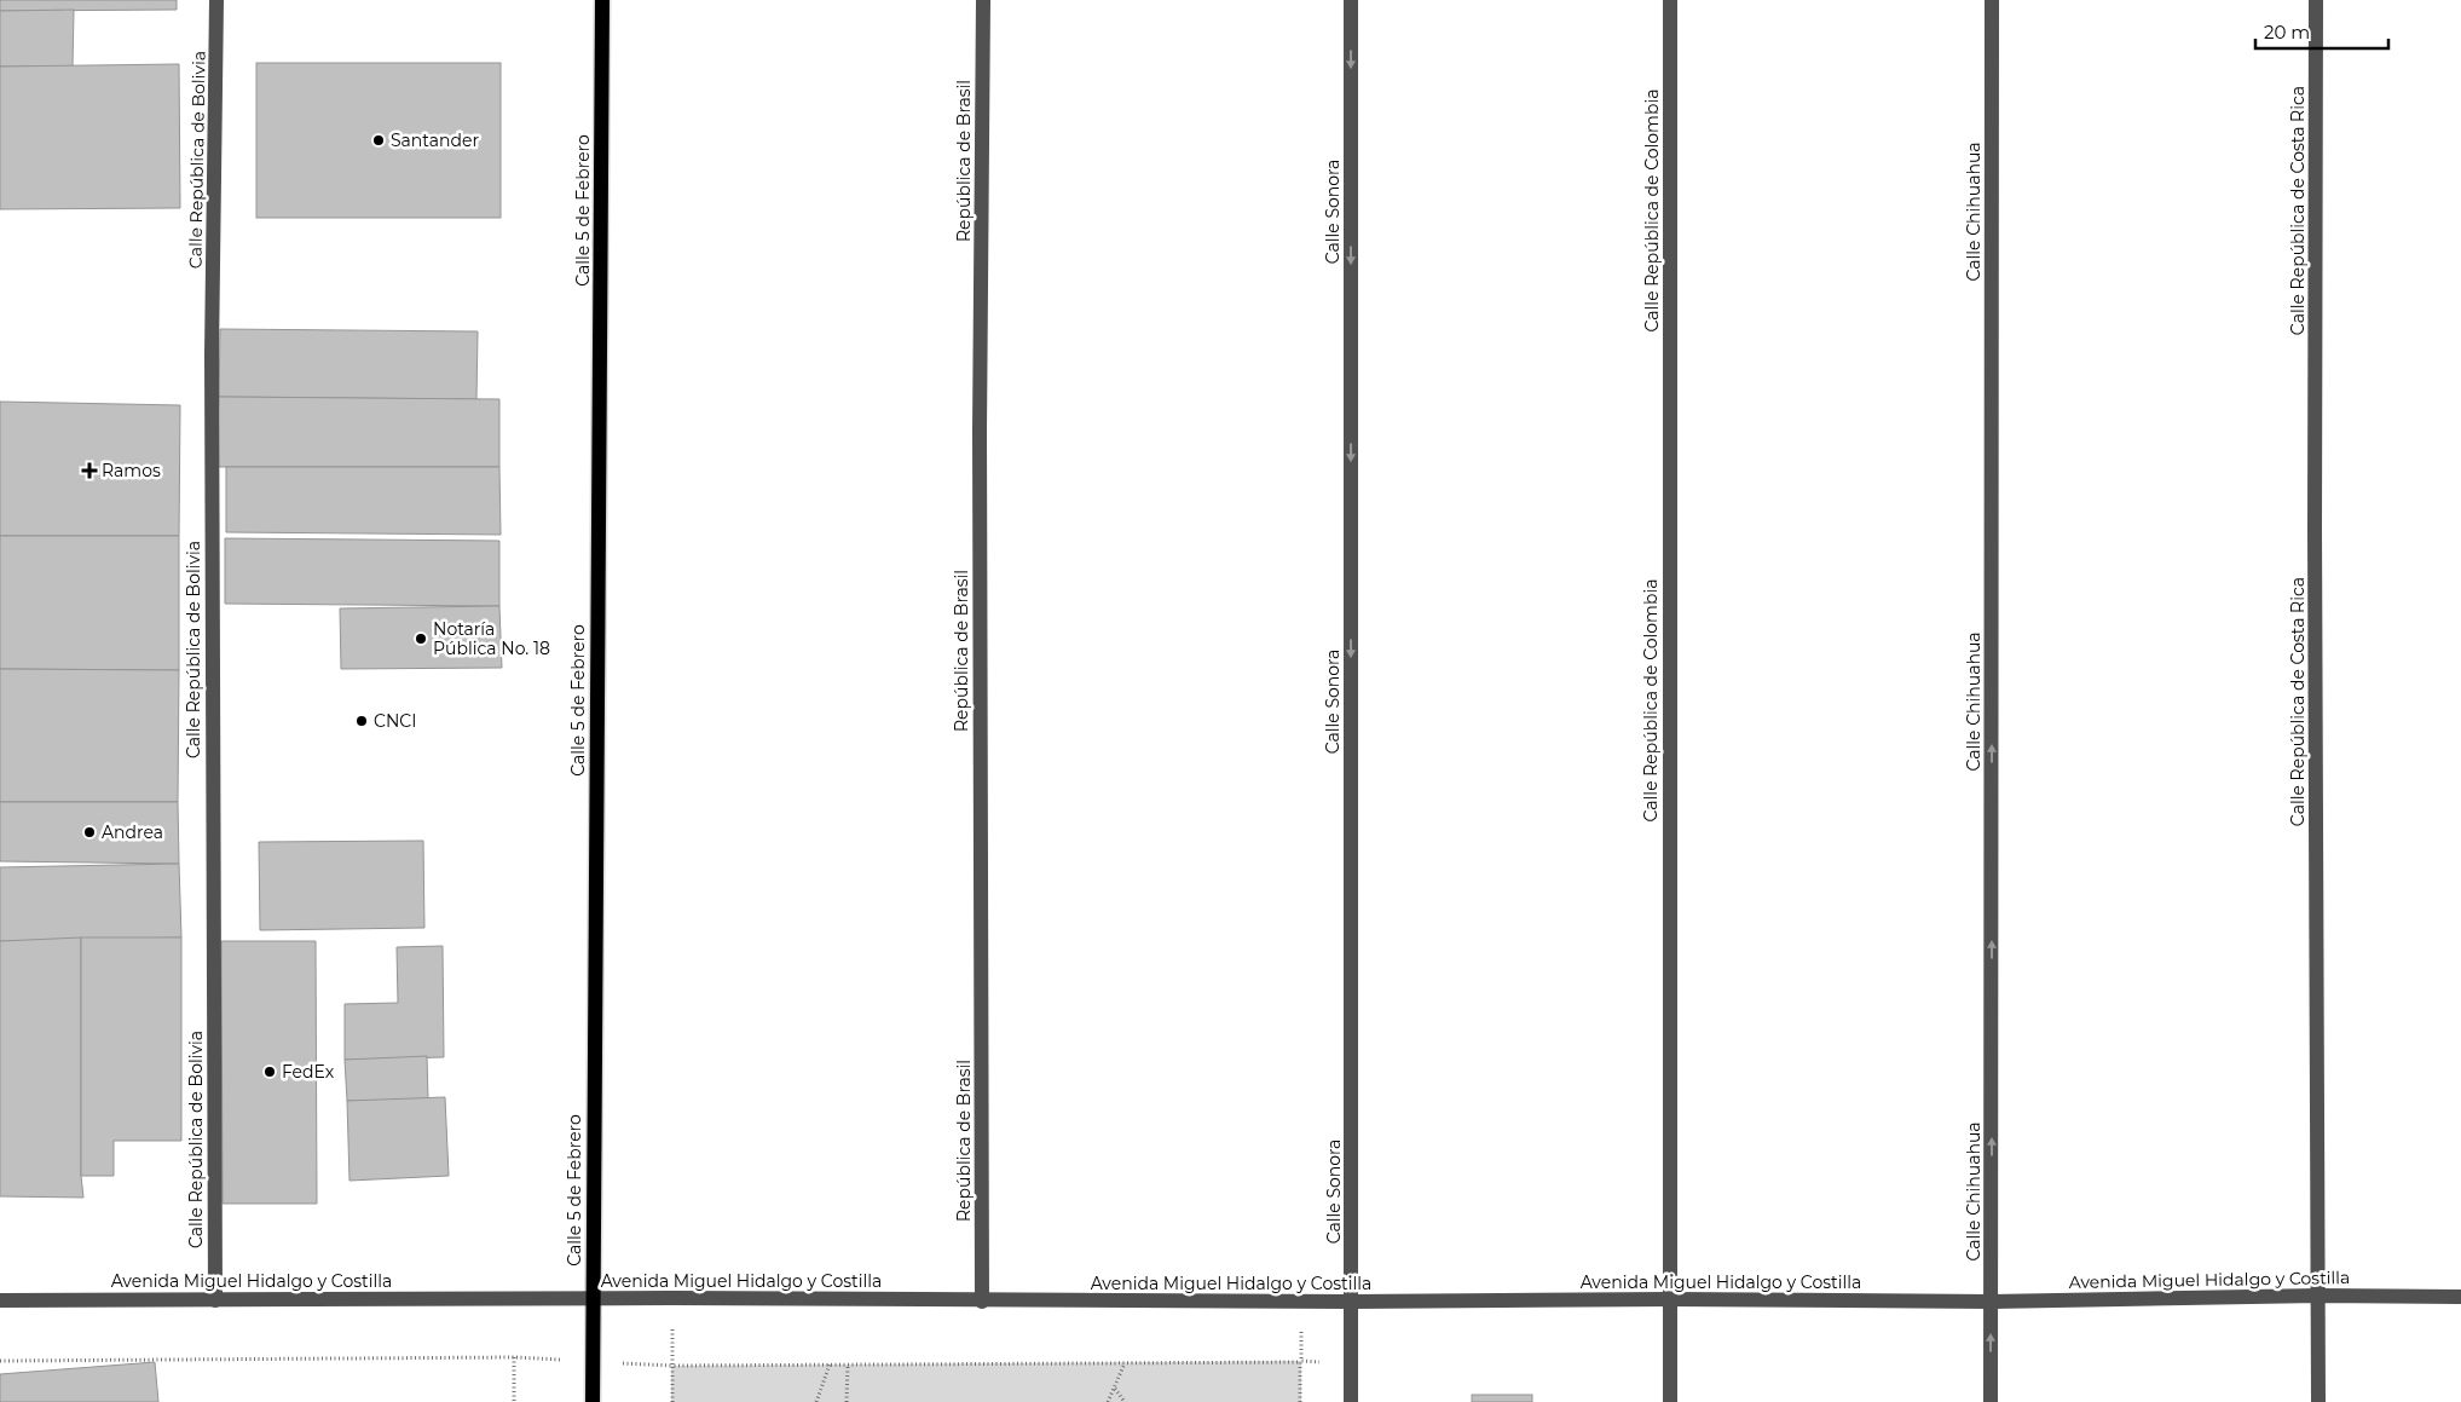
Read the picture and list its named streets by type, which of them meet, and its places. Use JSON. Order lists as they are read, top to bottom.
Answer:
{
  "streets": {
    "main road": ["Calle 5 de Febrero"],
    "street": [
      "Calle República de Bolivia",
      "República de Brasil",
      "Calle República de Colombia",
      "Calle República de Costa Rica",
      "Calle Sonora",
      "Calle Chihuahua",
      "Avenida Miguel Hidalgo y Costilla"
    ]
  },
  "crossings": [
    ["Calle República de Bolivia", "Avenida Miguel Hidalgo y Costilla"],
    ["República de Brasil", "Avenida Miguel Hidalgo y Costilla"],
    ["Calle 5 de Febrero", "Avenida Miguel Hidalgo y Costilla"],
    ["Calle República de Colombia", "Avenida Miguel Hidalgo y Costilla"],
    ["Calle República de Costa Rica", "Avenida Miguel Hidalgo y Costilla"],
    ["Calle Sonora", "Avenida Miguel Hidalgo y Costilla"],
    ["Calle Chihuahua", "Avenida Miguel Hidalgo y Costilla"]
  ],
  "one_way": ["Calle Sonora", "Calle Chihuahua"],
  "places": {
    "other": [
      "Santander",
      "Notaría Pública No. 18",
      "CNCI",
      "Andrea",
      "FedEx"
    ],
    "health": ["Ramos"]
  },
  "scale_bar": "20 m"
}
